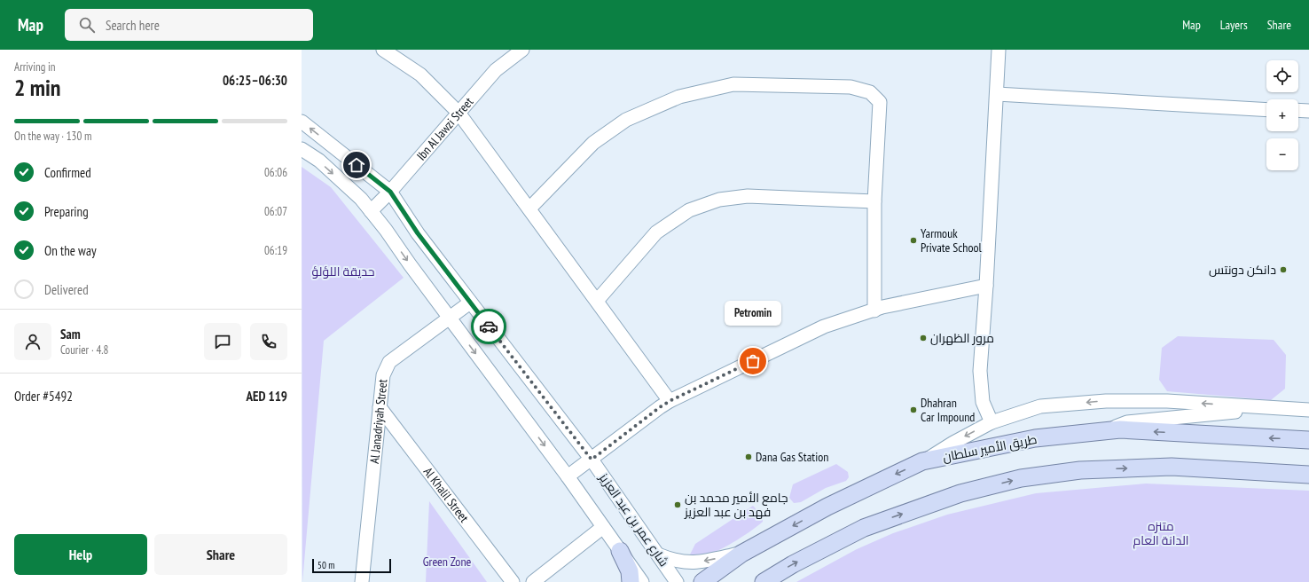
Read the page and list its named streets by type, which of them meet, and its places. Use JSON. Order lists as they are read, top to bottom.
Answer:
{
  "streets": {
    "main road": ["طريق الأمير سلطان"],
    "street": [
      "Ibn Al Jawzi Street",
      "Al Janadriyah Street",
      "Al Khalil Street",
      "شارع عمر بن عبد العزيز"
    ]
  },
  "crossings": [
    ["Ibn Al Jawzi Street", "شارع عمر بن عبد العزيز"],
    ["Al Janadriyah Street", "Al Khalil Street"],
    ["Al Janadriyah Street", "شارع عمر بن عبد العزيز"]
  ],
  "parks": ["حديقة اللؤلؤ", "متنزه الدانة العام", "Green Zone"],
  "places": [
    "Yarmouk Private School",
    "دانكن دونتس",
    "مرور الظهران",
    "Petromin",
    "Dhahran Car Impound",
    "Dana Gas Station",
    "جامع الأمير محمد بن فهد بن عبد العزيز"
  ],
  "scale_bar": "50 m",
  "page": {
    "header": "Map",
    "search": "Search here",
    "nav": ["Map", "Layers", "Share"],
    "heading": ["2 min", "Arriving in", "06:25–06:30"],
    "panel": [
      "Sam",
      "Courier · 4.8",
      "Order #5492",
      "AED 119"
    ],
    "map_buttons": ["+", "−"],
    "bar": "On the way · 130 m",
    "list": [
      ["Confirmed", "06:06"],
      ["Preparing", "06:07"],
      ["On the way", "06:19"],
      "Delivered"
    ],
    "bubble": "Petromin",
    "buttons": ["Help", "Share"],
    "scale": "50 m"
  }
}
